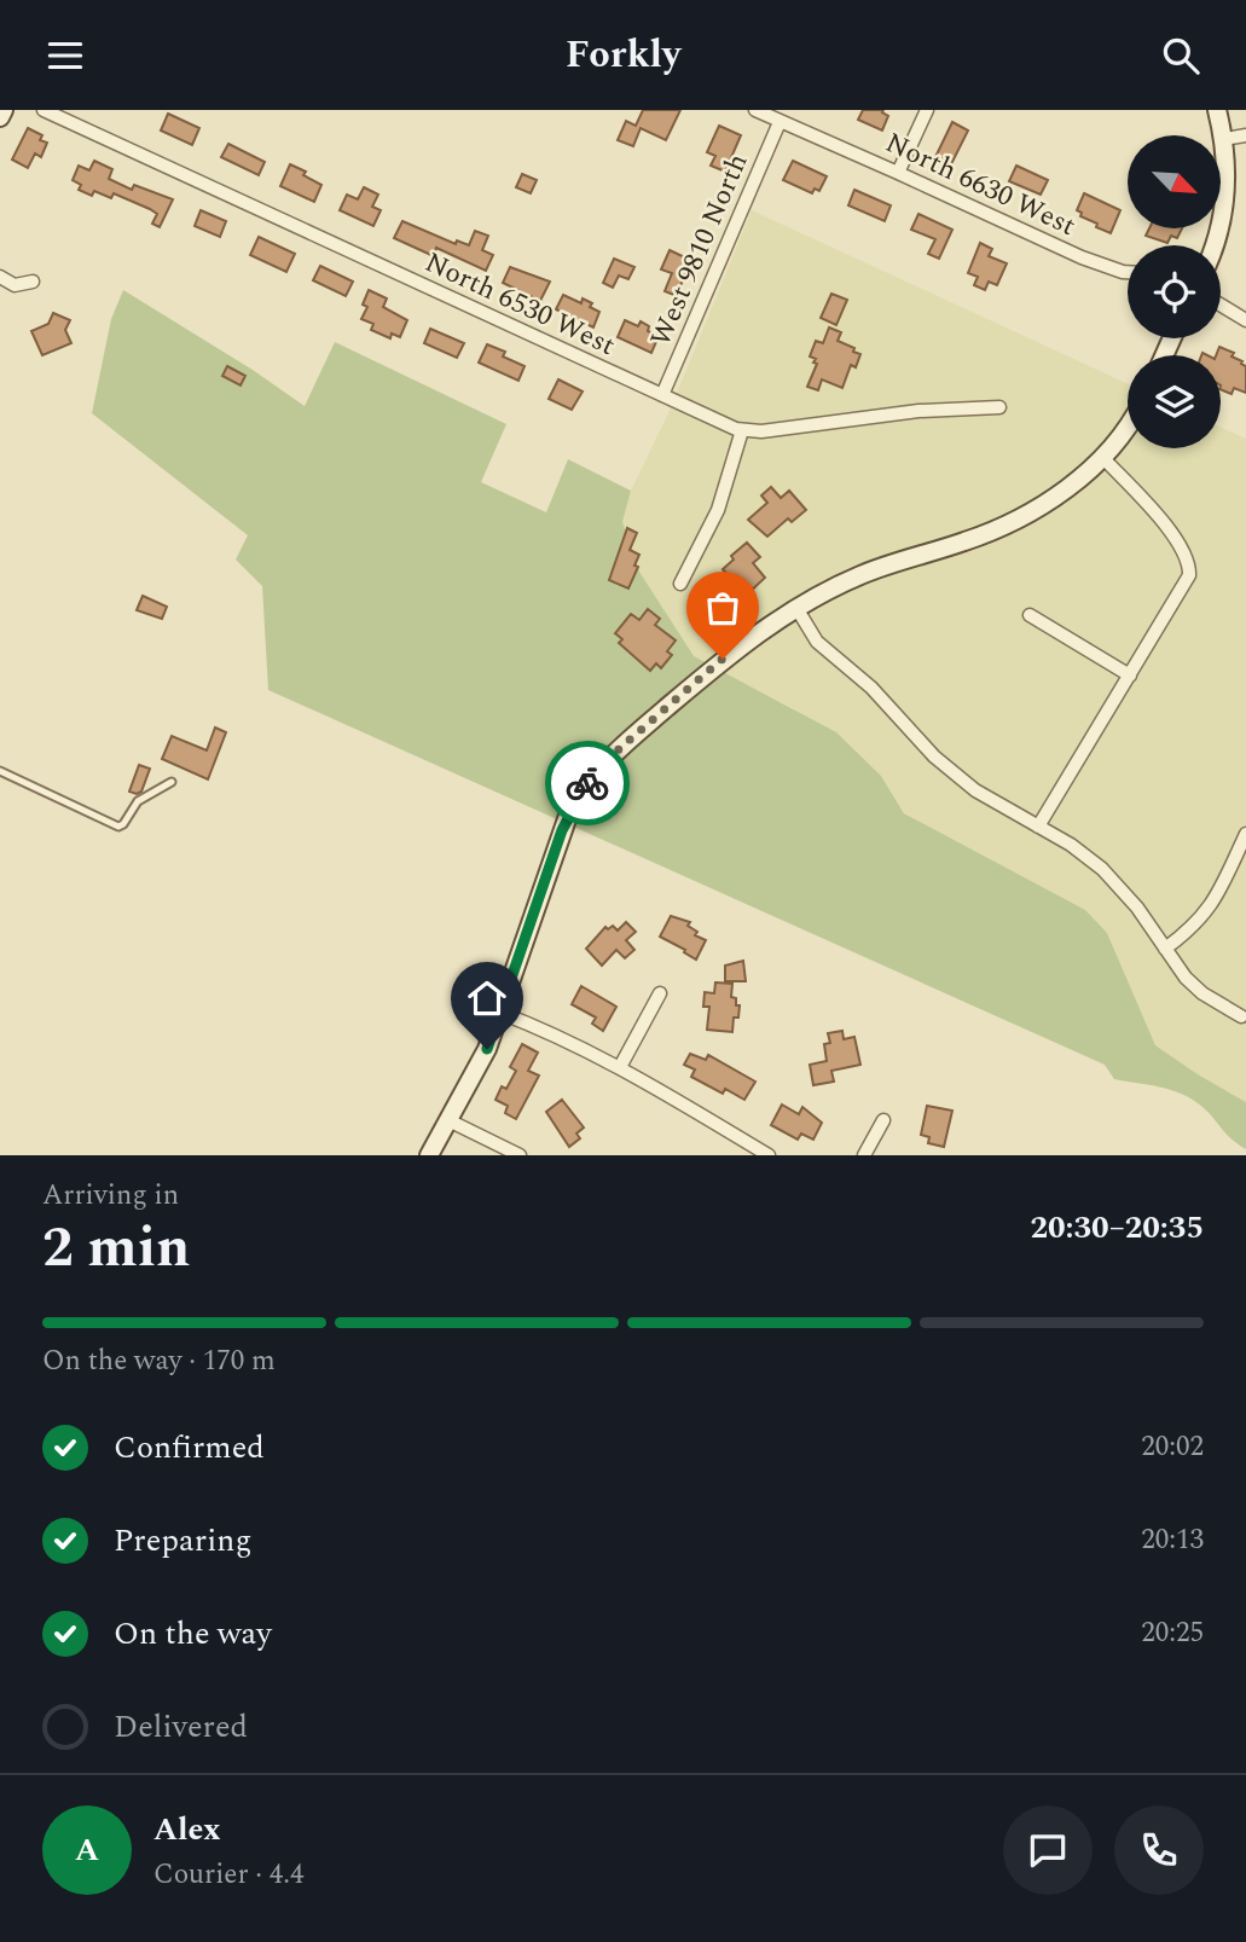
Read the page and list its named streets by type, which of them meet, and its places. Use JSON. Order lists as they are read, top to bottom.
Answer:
{
  "streets": {
    "street": ["North 6630 West", "West 9810 North", "North 6530 West"]
  },
  "crossings": [
    ["North 6630 West", "West 9810 North"],
    ["West 9810 North", "North 6530 West"]
  ],
  "north": "bottom right",
  "page": {
    "header": "Forkly",
    "heading": ["2 min", "Arriving in", "20:30–20:35"],
    "panel": ["Alex", "Courier · 4.4"],
    "bar": "On the way · 170 m",
    "list": [
      ["Confirmed", "20:02"],
      ["Preparing", "20:13"],
      ["On the way", "20:25"],
      "Delivered"
    ],
    "round": "A"
  }
}
